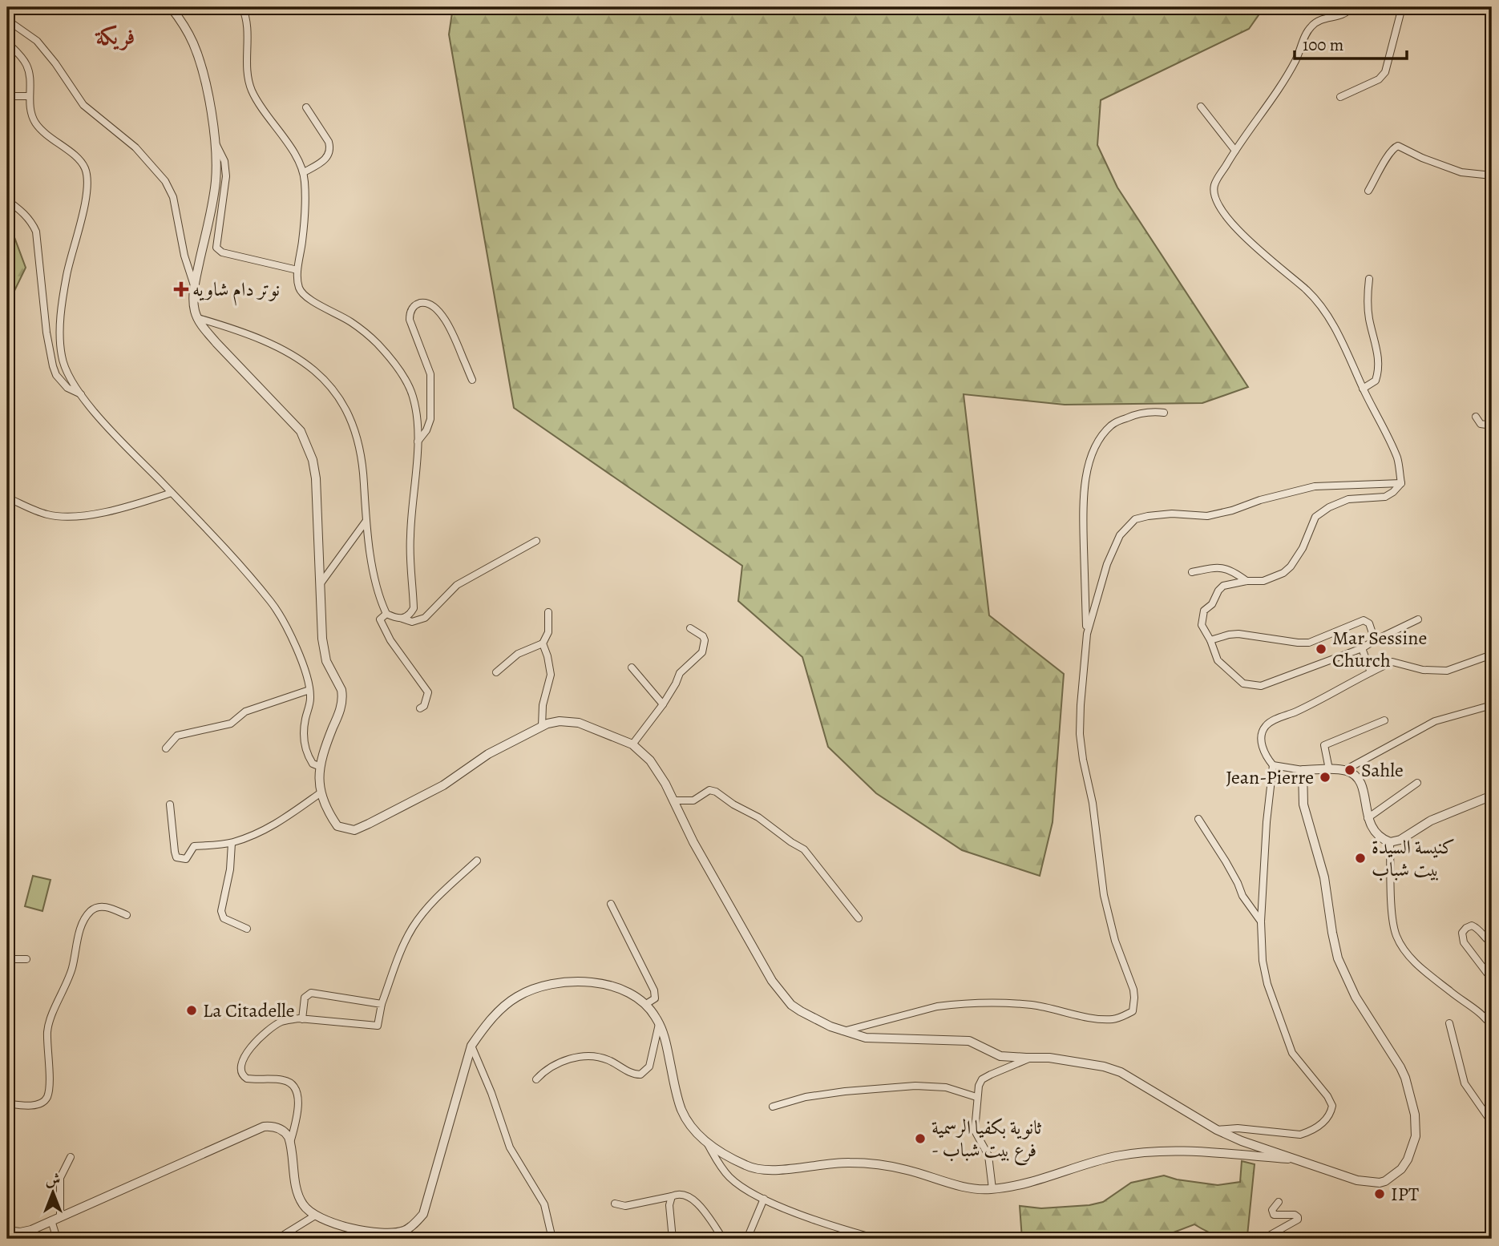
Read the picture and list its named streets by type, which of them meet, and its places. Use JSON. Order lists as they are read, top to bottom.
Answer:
{
  "districts": ["فريكة"],
  "places": {
    "health": ["نوتر دام شاويه"],
    "other": [
      "Mar Sessine Church",
      "Sahle",
      "Jean-Pierre",
      "كنيسة السيدة بيت شباب",
      "La Citadelle",
      "ثانوية بكفيا الرسمية - فرع بيت شباب",
      "IPT"
    ]
  },
  "scale_bar": "100 m",
  "north": "top"
}
